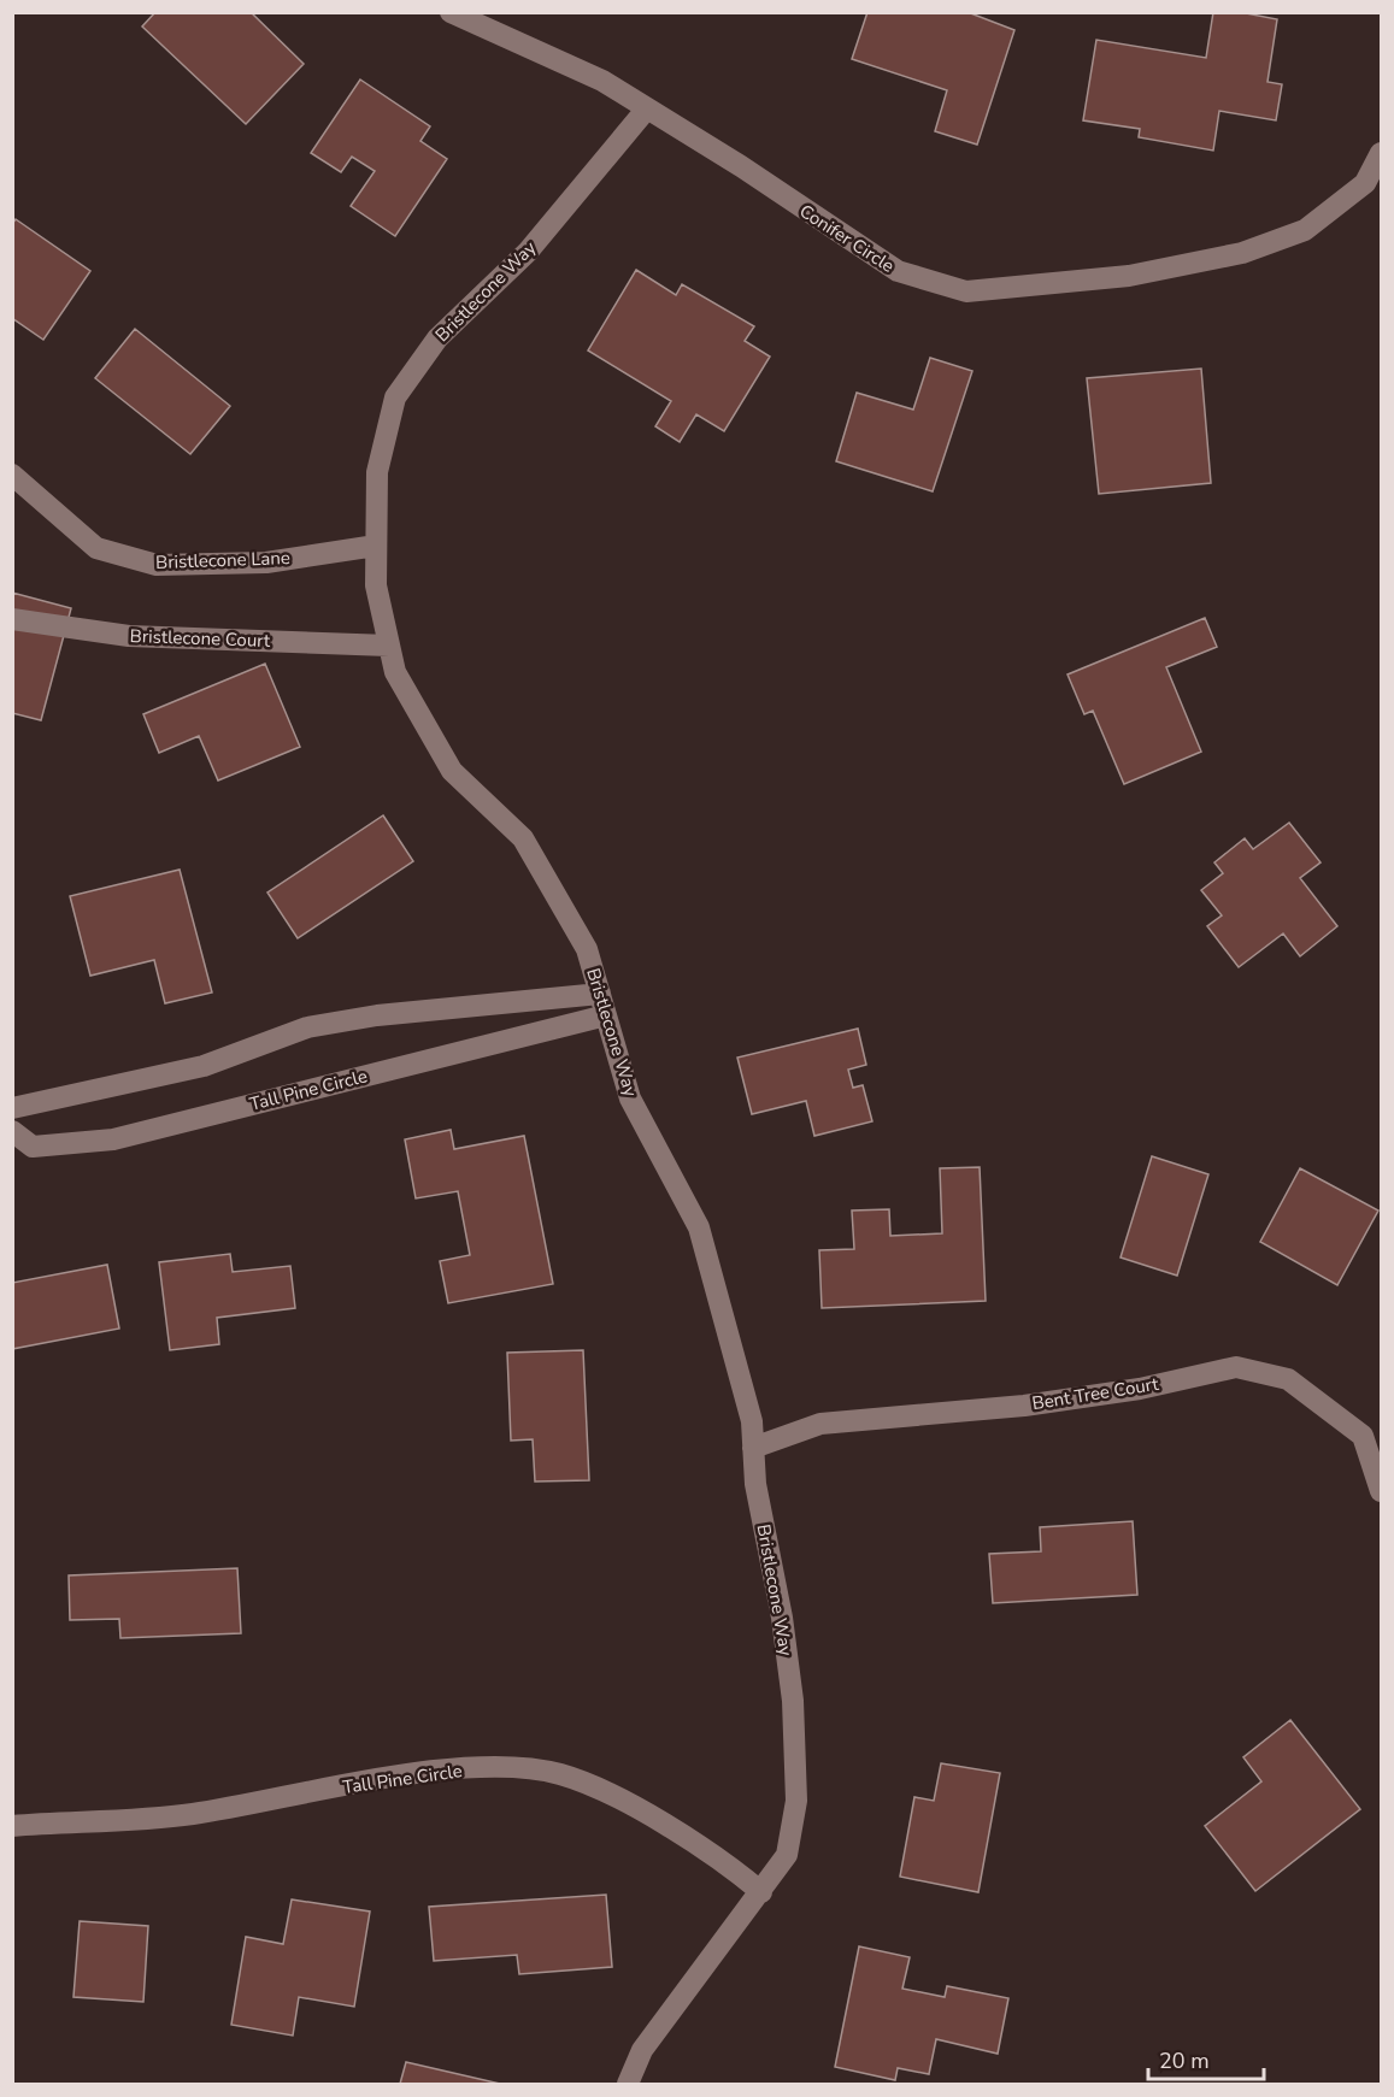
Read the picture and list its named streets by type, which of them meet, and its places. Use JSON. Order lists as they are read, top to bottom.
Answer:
{
  "streets": {
    "street": [
      "Conifer Circle",
      "Bristlecone Way",
      "Bristlecone Lane",
      "Bristlecone Court",
      "Tall Pine Circle",
      "Bent Tree Court"
    ]
  },
  "crossings": [
    ["Conifer Circle", "Bristlecone Way"],
    ["Bristlecone Way", "Bristlecone Lane"],
    ["Bristlecone Way", "Bristlecone Court"],
    ["Bristlecone Way", "Tall Pine Circle"],
    ["Bristlecone Way", "Bent Tree Court"]
  ],
  "scale_bar": "20 m"
}
